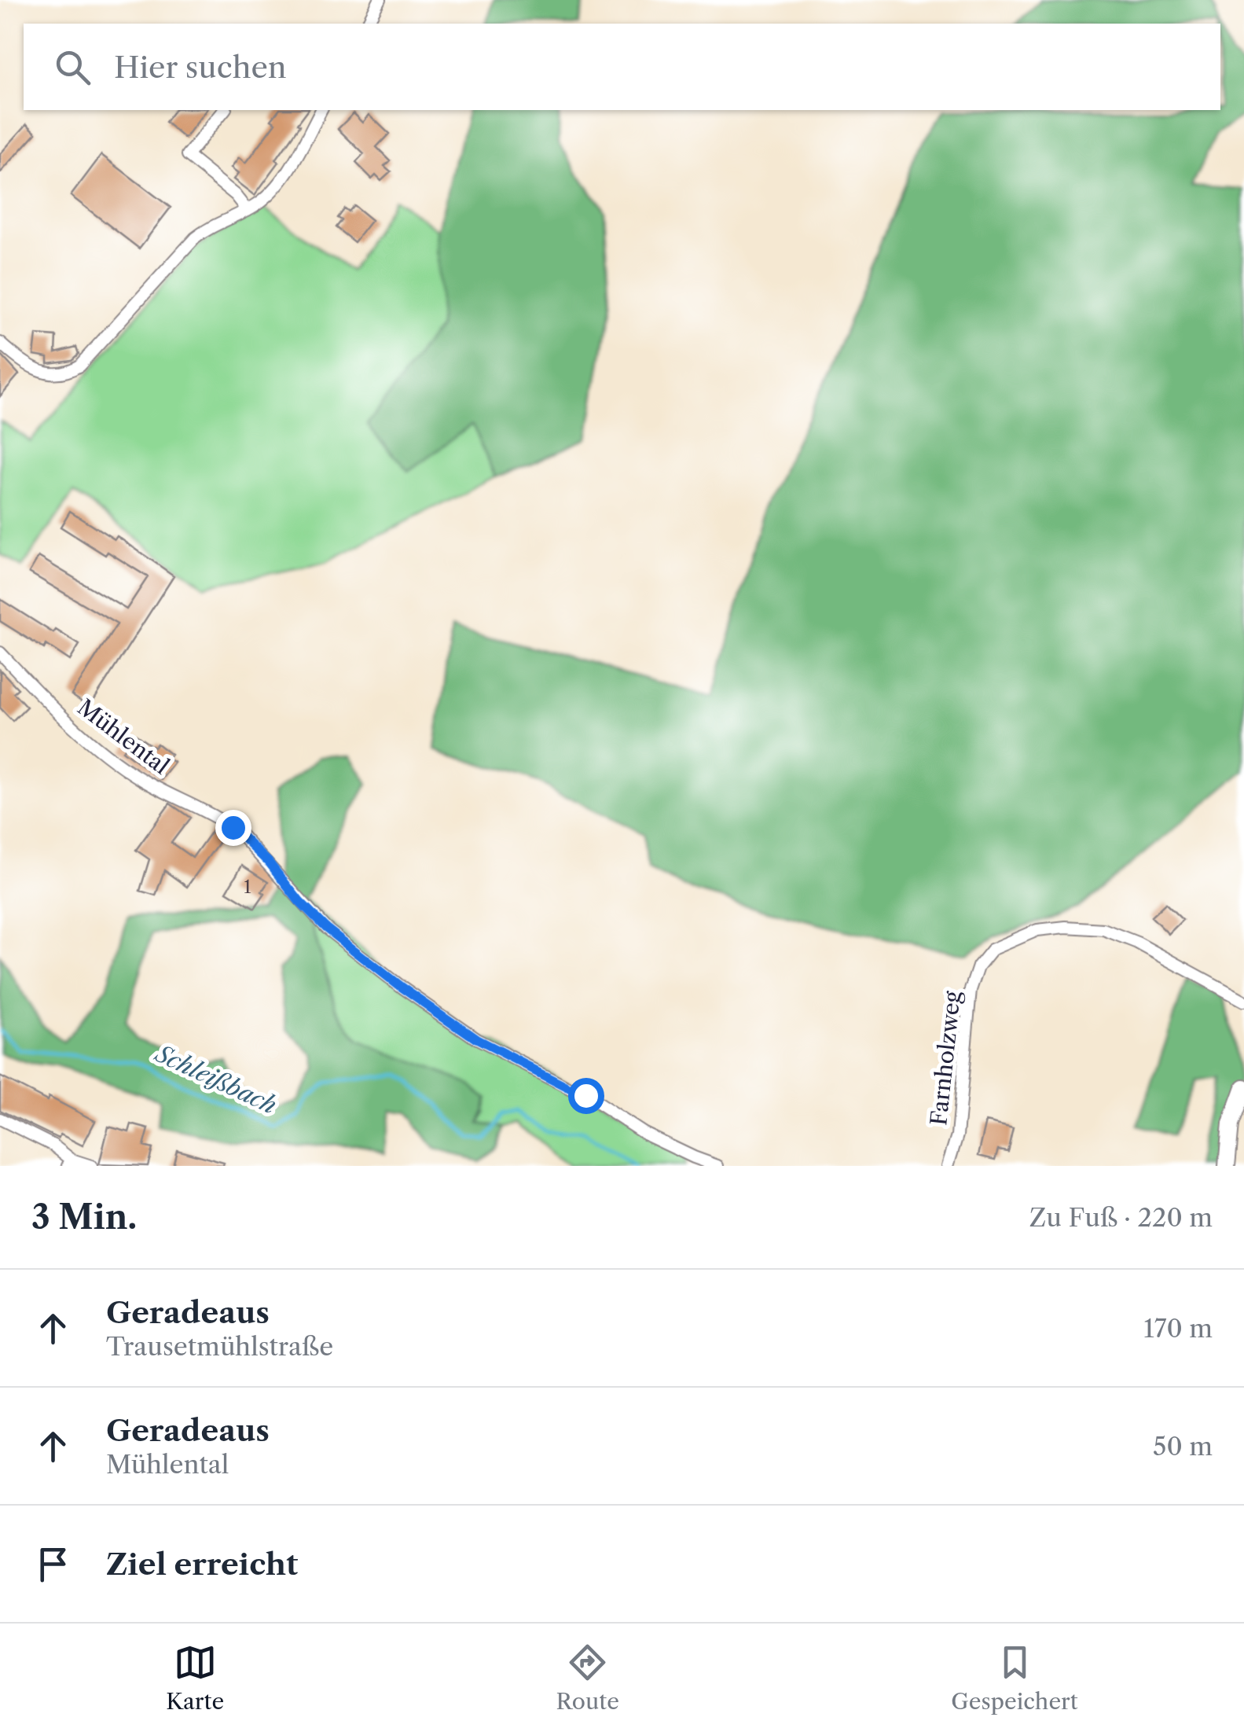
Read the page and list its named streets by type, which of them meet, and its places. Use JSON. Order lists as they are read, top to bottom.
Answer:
{
  "streets": {
    "street": ["Mühlental", "Farnholzweg"]
  },
  "water": ["Schleißbach"],
  "house_numbers": ["1"],
  "page": {
    "search": "Hier suchen",
    "heading": ["3 Min.", "Zu Fuß · 220 m"],
    "list": [
      ["Geradeaus", "Trausetmühlstraße", "170 m"],
      ["Geradeaus", "Mühlental", "50 m"],
      "Ziel erreicht"
    ],
    "nav": ["Karte", "Route", "Gespeichert"]
  }
}
